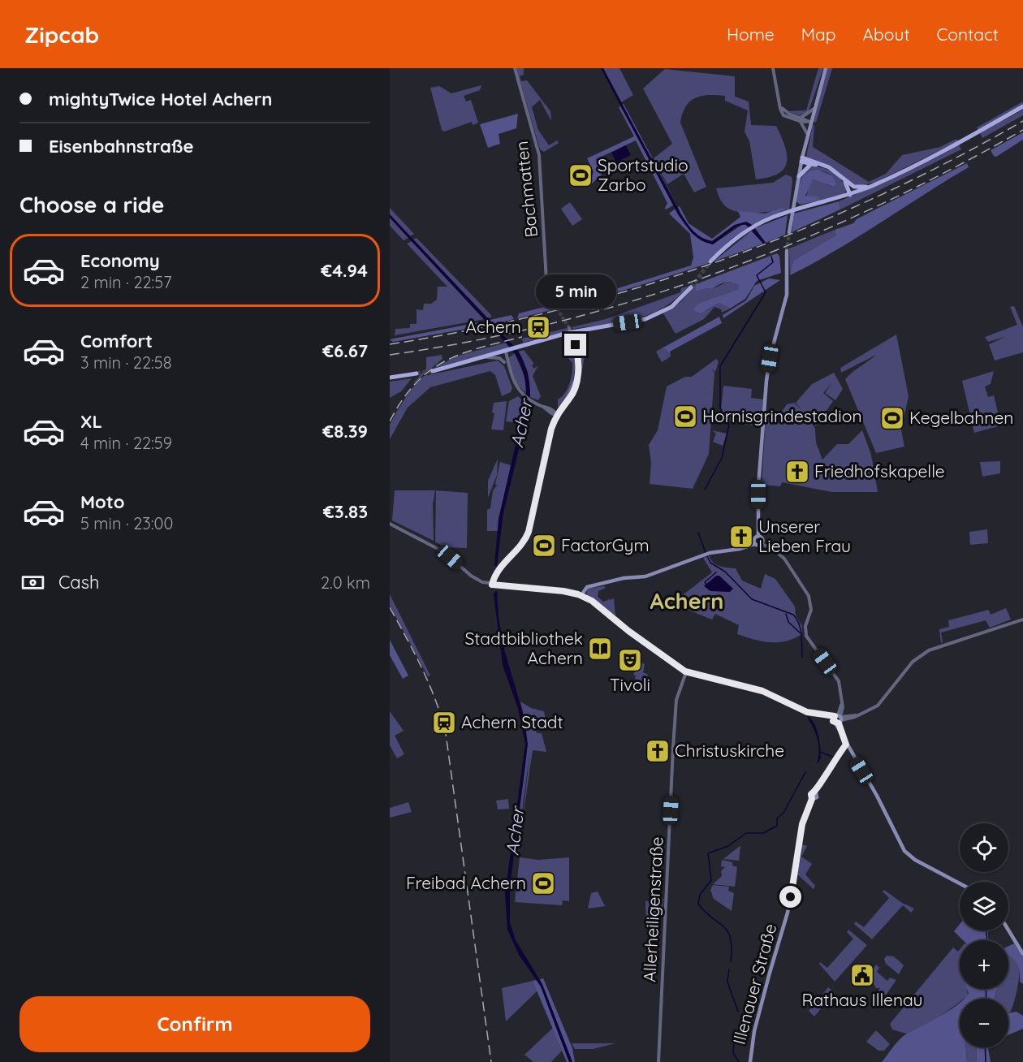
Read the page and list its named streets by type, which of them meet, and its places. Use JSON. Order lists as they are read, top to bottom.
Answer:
{
  "streets": {
    "main road": ["Illenauer Straße"],
    "street": ["Bachmatten", "Allerheiligenstraße"]
  },
  "districts": ["Achern"],
  "water": ["Acher"],
  "places": {
    "sports": [
      "Sportstudio Zarbo",
      "Hornisgrindestadion",
      "Kegelbahnen",
      "FactorGym",
      "Freibad Achern"
    ],
    "station": ["Achern", "Achern Stadt"],
    "church": ["Friedhofskapelle", "Unserer Lieben Frau", "Christuskirche"],
    "library": ["Stadtbibliothek Achern"],
    "theatre": ["Tivoli"],
    "public building": ["Rathaus Illenau"]
  },
  "page": {
    "header": "Zipcab",
    "nav": [
      "Home",
      "Map",
      "About",
      "Contact"
    ],
    "banner": ["mightyTwice Hotel Achern", "Eisenbahnstraße"],
    "heading": "Choose a ride",
    "list": [
      {
        "name": "Economy",
        "note": "2 min · 22:57",
        "value": "€4.94"
      },
      {
        "name": "Comfort",
        "note": "3 min · 22:58",
        "value": "€6.67"
      },
      {
        "name": "XL",
        "note": "4 min · 22:59",
        "value": "€8.39"
      },
      {
        "name": "Moto",
        "note": "5 min · 23:00",
        "value": "€3.83"
      }
    ],
    "bubble": "5 min",
    "pay": ["Cash", "2.0 km"],
    "map_buttons": ["+", "−"],
    "buttons": "Confirm"
  }
}
